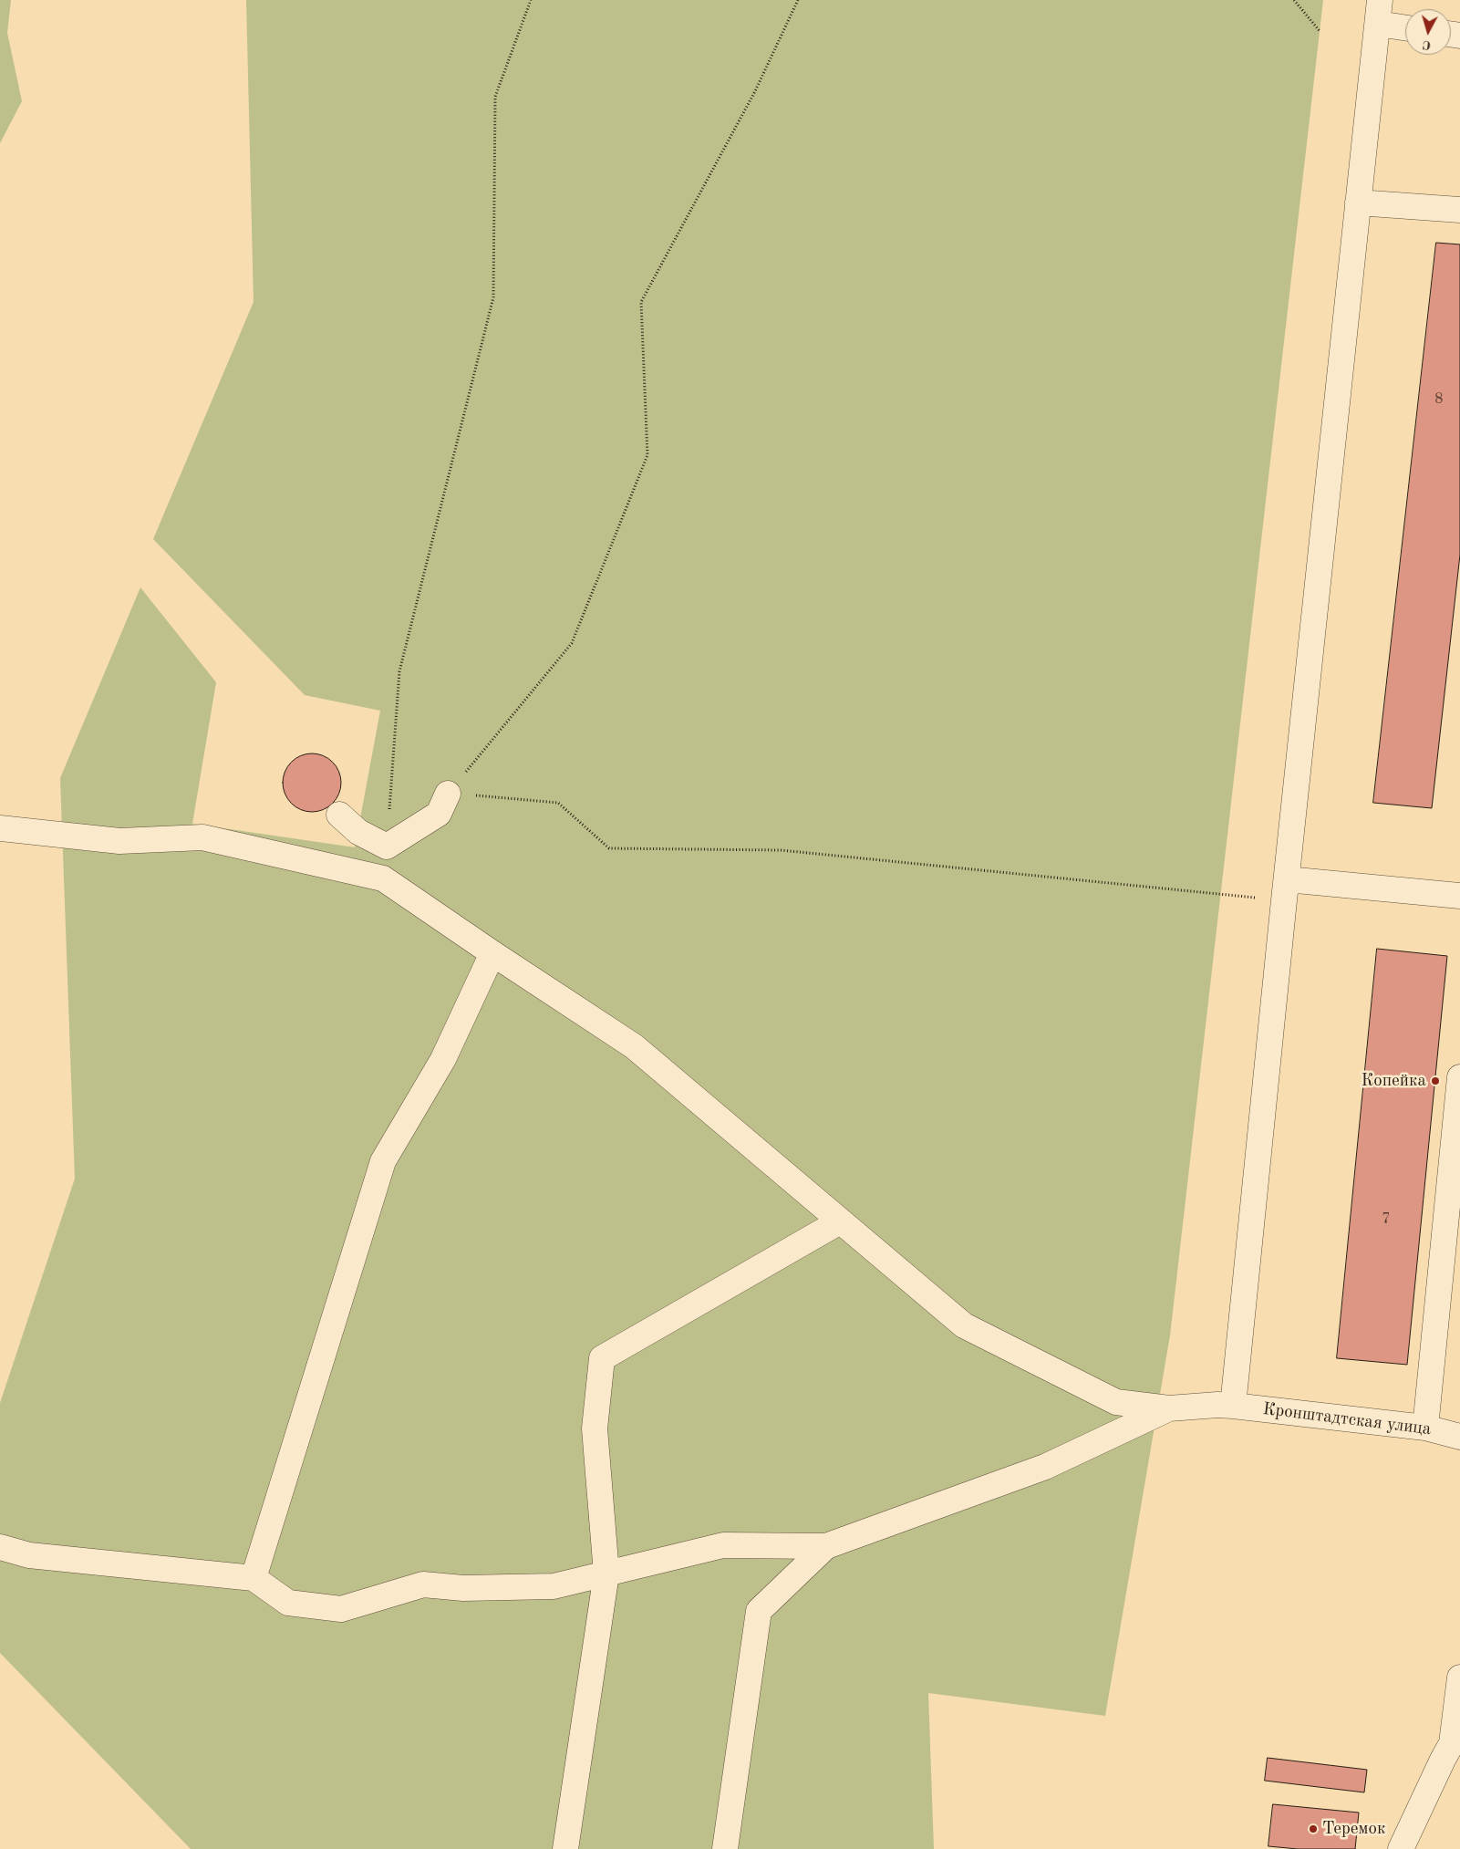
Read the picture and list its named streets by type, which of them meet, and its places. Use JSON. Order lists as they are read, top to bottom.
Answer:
{
  "streets": {
    "street": ["Кронштадтская улица"]
  },
  "places": ["Копейка", "Теремок"],
  "house_numbers": ["8", "7"],
  "north": "bottom"
}
